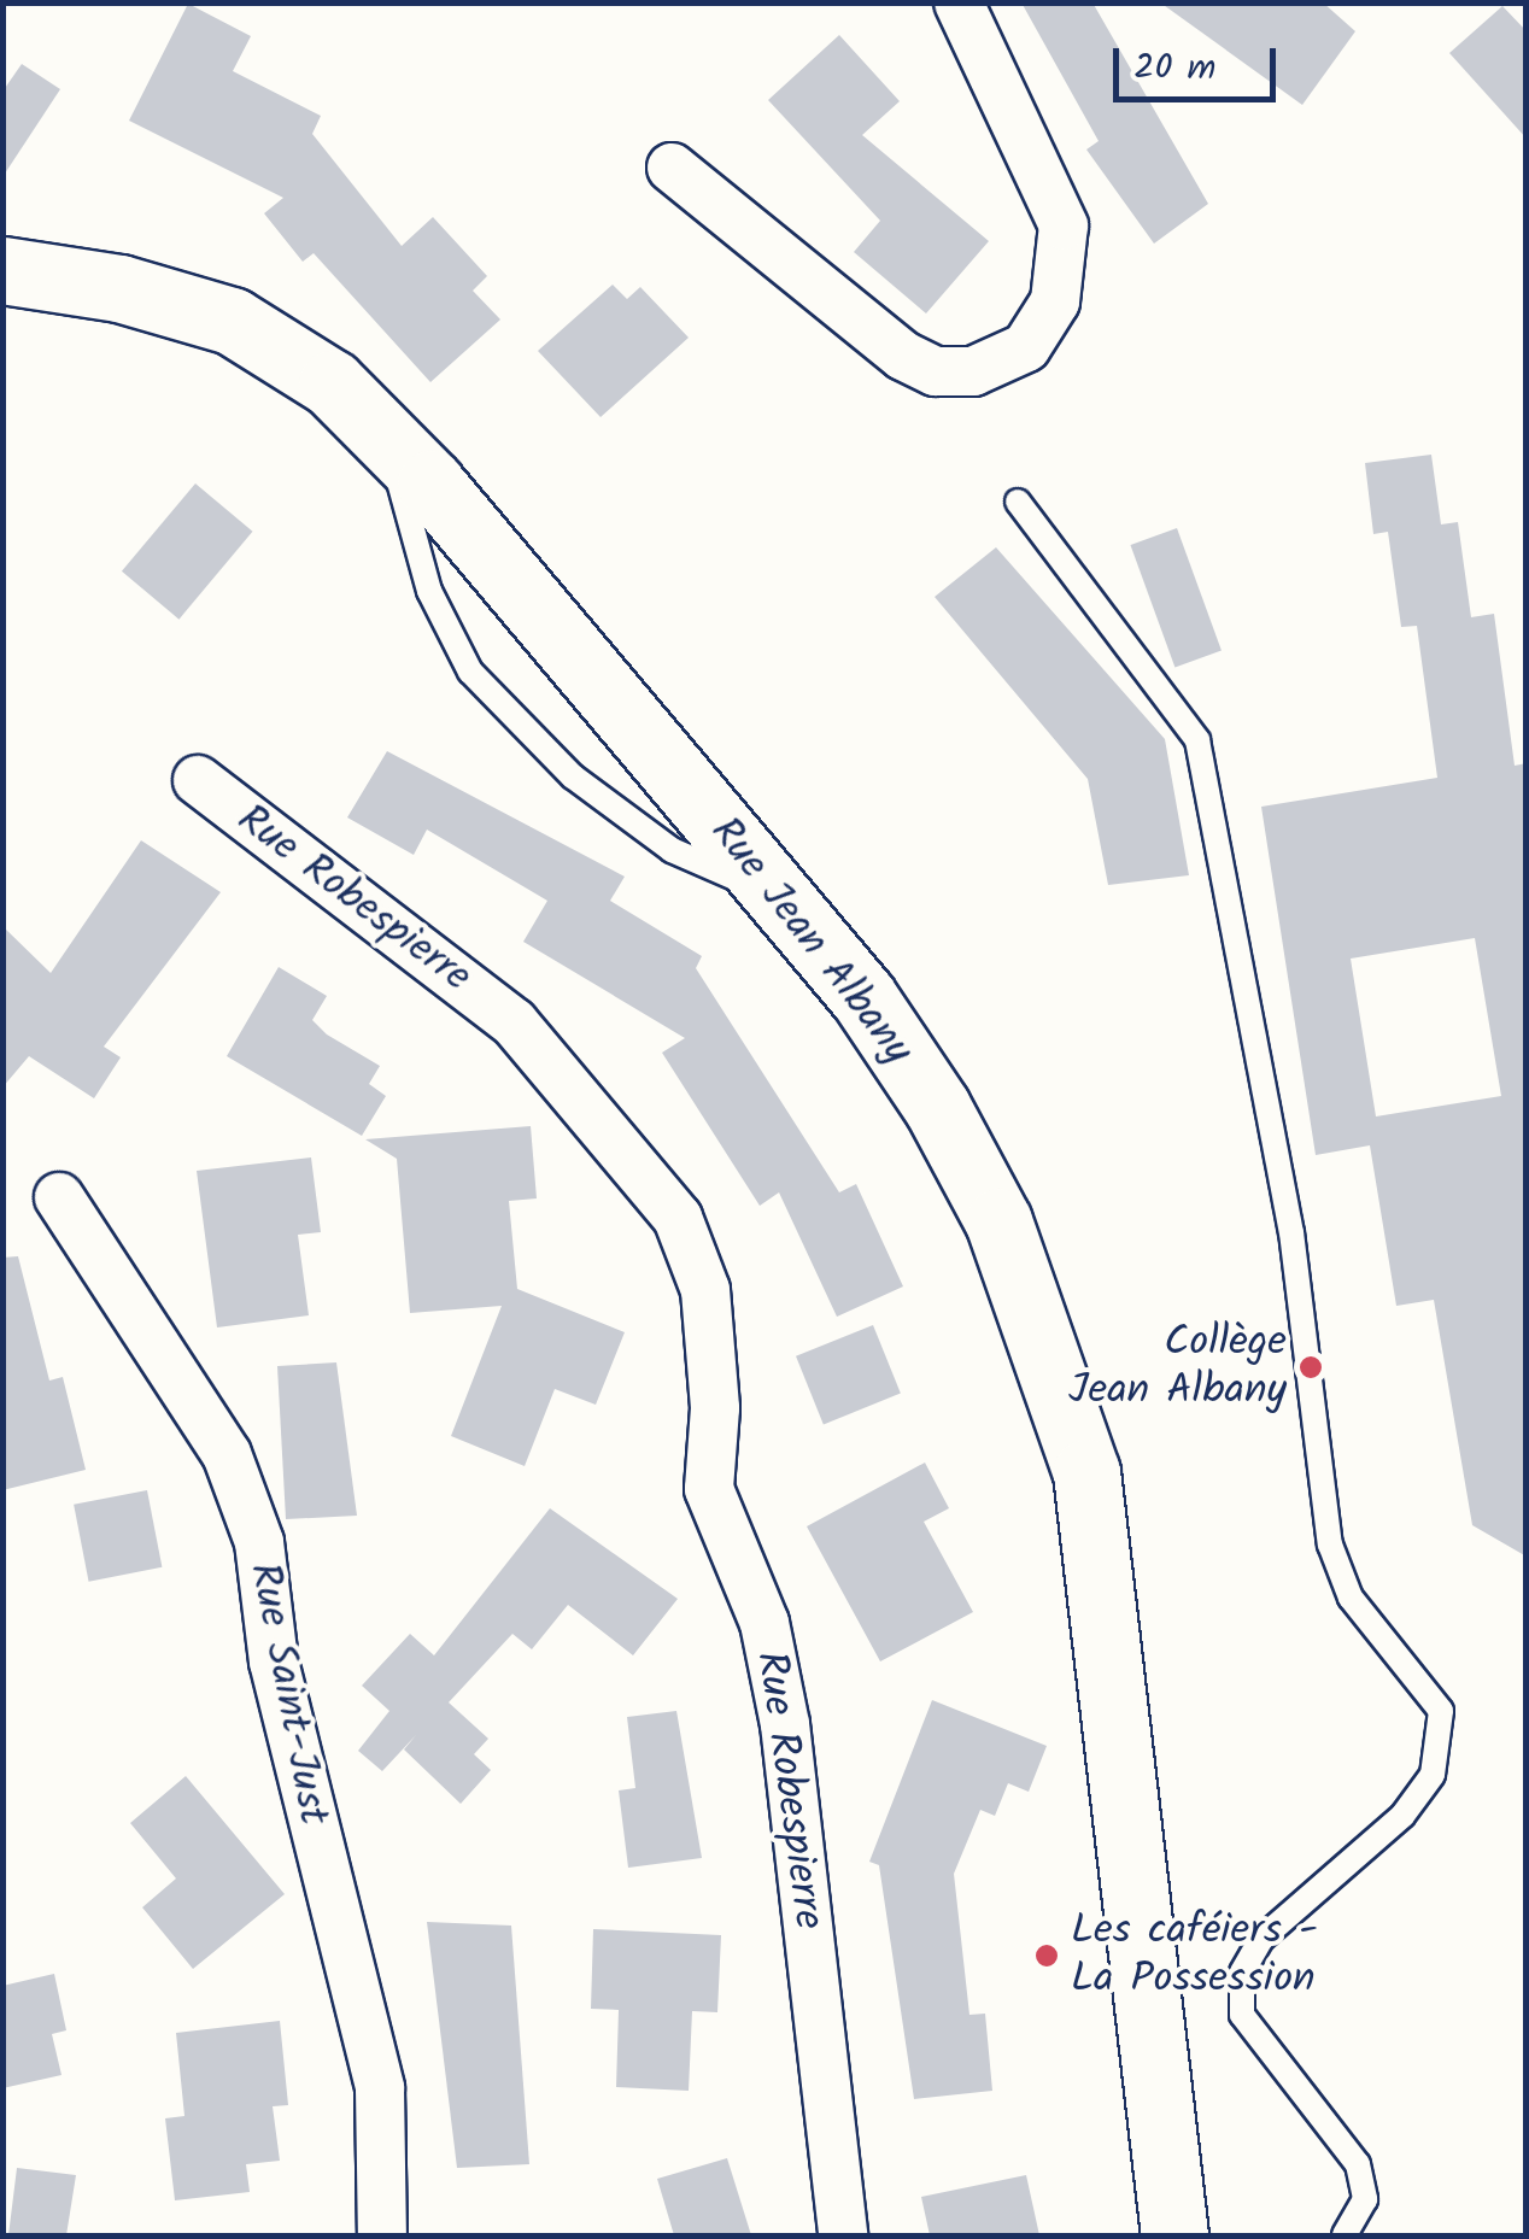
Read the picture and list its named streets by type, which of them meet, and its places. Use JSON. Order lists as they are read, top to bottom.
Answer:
{
  "streets": {
    "main road": ["Rue Jean Albany"],
    "street": ["Rue Robespierre", "Rue Saint-Just"]
  },
  "places": ["Collège Jean Albany", "Les caféiers - La Possession"],
  "scale_bar": "20 m"
}
